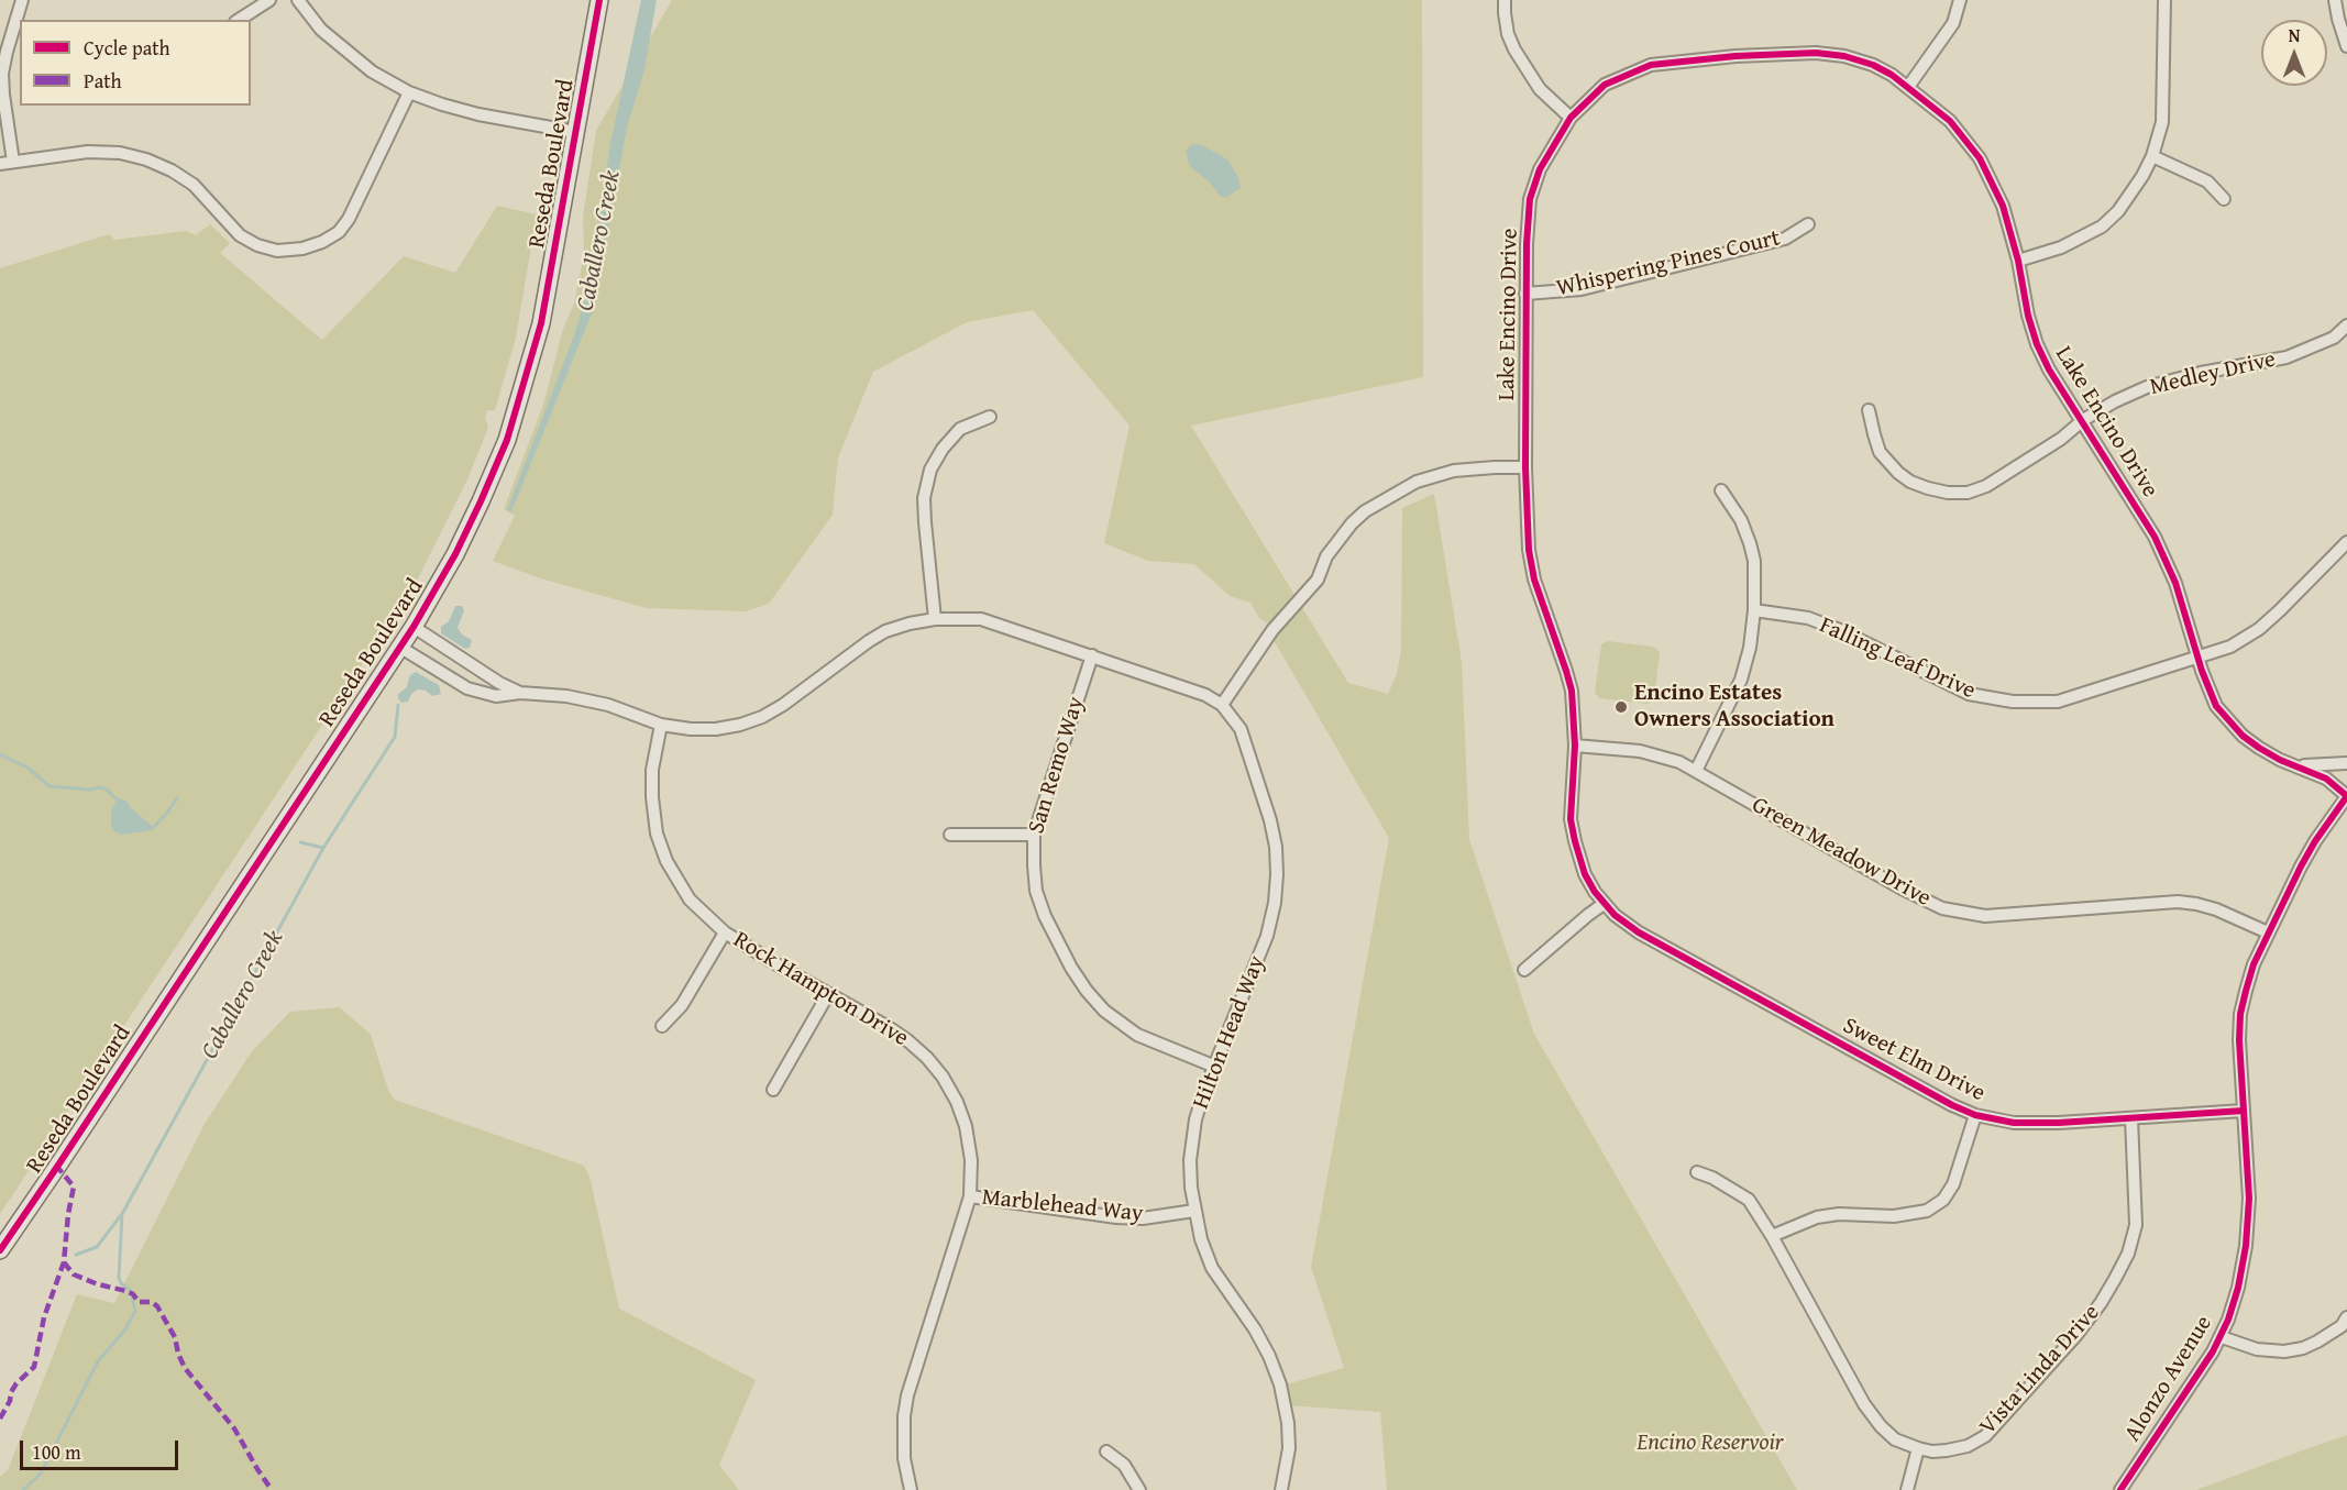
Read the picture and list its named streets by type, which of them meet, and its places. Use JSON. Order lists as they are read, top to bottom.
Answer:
{
  "streets": {
    "main road": ["Reseda Boulevard"],
    "street": [
      "Whispering Pines Court",
      "Lake Encino Drive",
      "Medley Drive",
      "Falling Leaf Drive",
      "San Remo Way",
      "Green Meadow Drive",
      "Rock Hampton Drive",
      "Hilton Head Way",
      "Sweet Elm Drive",
      "Marblehead Way",
      "Vista Linda Drive",
      "Alonzo Avenue"
    ]
  },
  "crossings": [
    ["Reseda Boulevard", "Hilton Head Way"],
    ["Whispering Pines Court", "Lake Encino Drive"],
    ["Lake Encino Drive", "Medley Drive"],
    ["Lake Encino Drive", "Falling Leaf Drive"],
    ["Lake Encino Drive", "Green Meadow Drive"],
    ["Lake Encino Drive", "Sweet Elm Drive"],
    ["Lake Encino Drive", "Alonzo Avenue"],
    ["San Remo Way", "Hilton Head Way"],
    ["Green Meadow Drive", "Alonzo Avenue"],
    ["Rock Hampton Drive", "Hilton Head Way"],
    ["Rock Hampton Drive", "Marblehead Way"],
    ["Hilton Head Way", "Marblehead Way"],
    ["Sweet Elm Drive", "Vista Linda Drive"],
    ["Sweet Elm Drive", "Alonzo Avenue"]
  ],
  "water": ["Caballero Creek"],
  "parks": ["Encino Reservoir"],
  "places": ["Encino Estates Owners Association"],
  "legend": ["Cycle path", "Path"],
  "scale_bar": "100 m",
  "north": "top"
}
